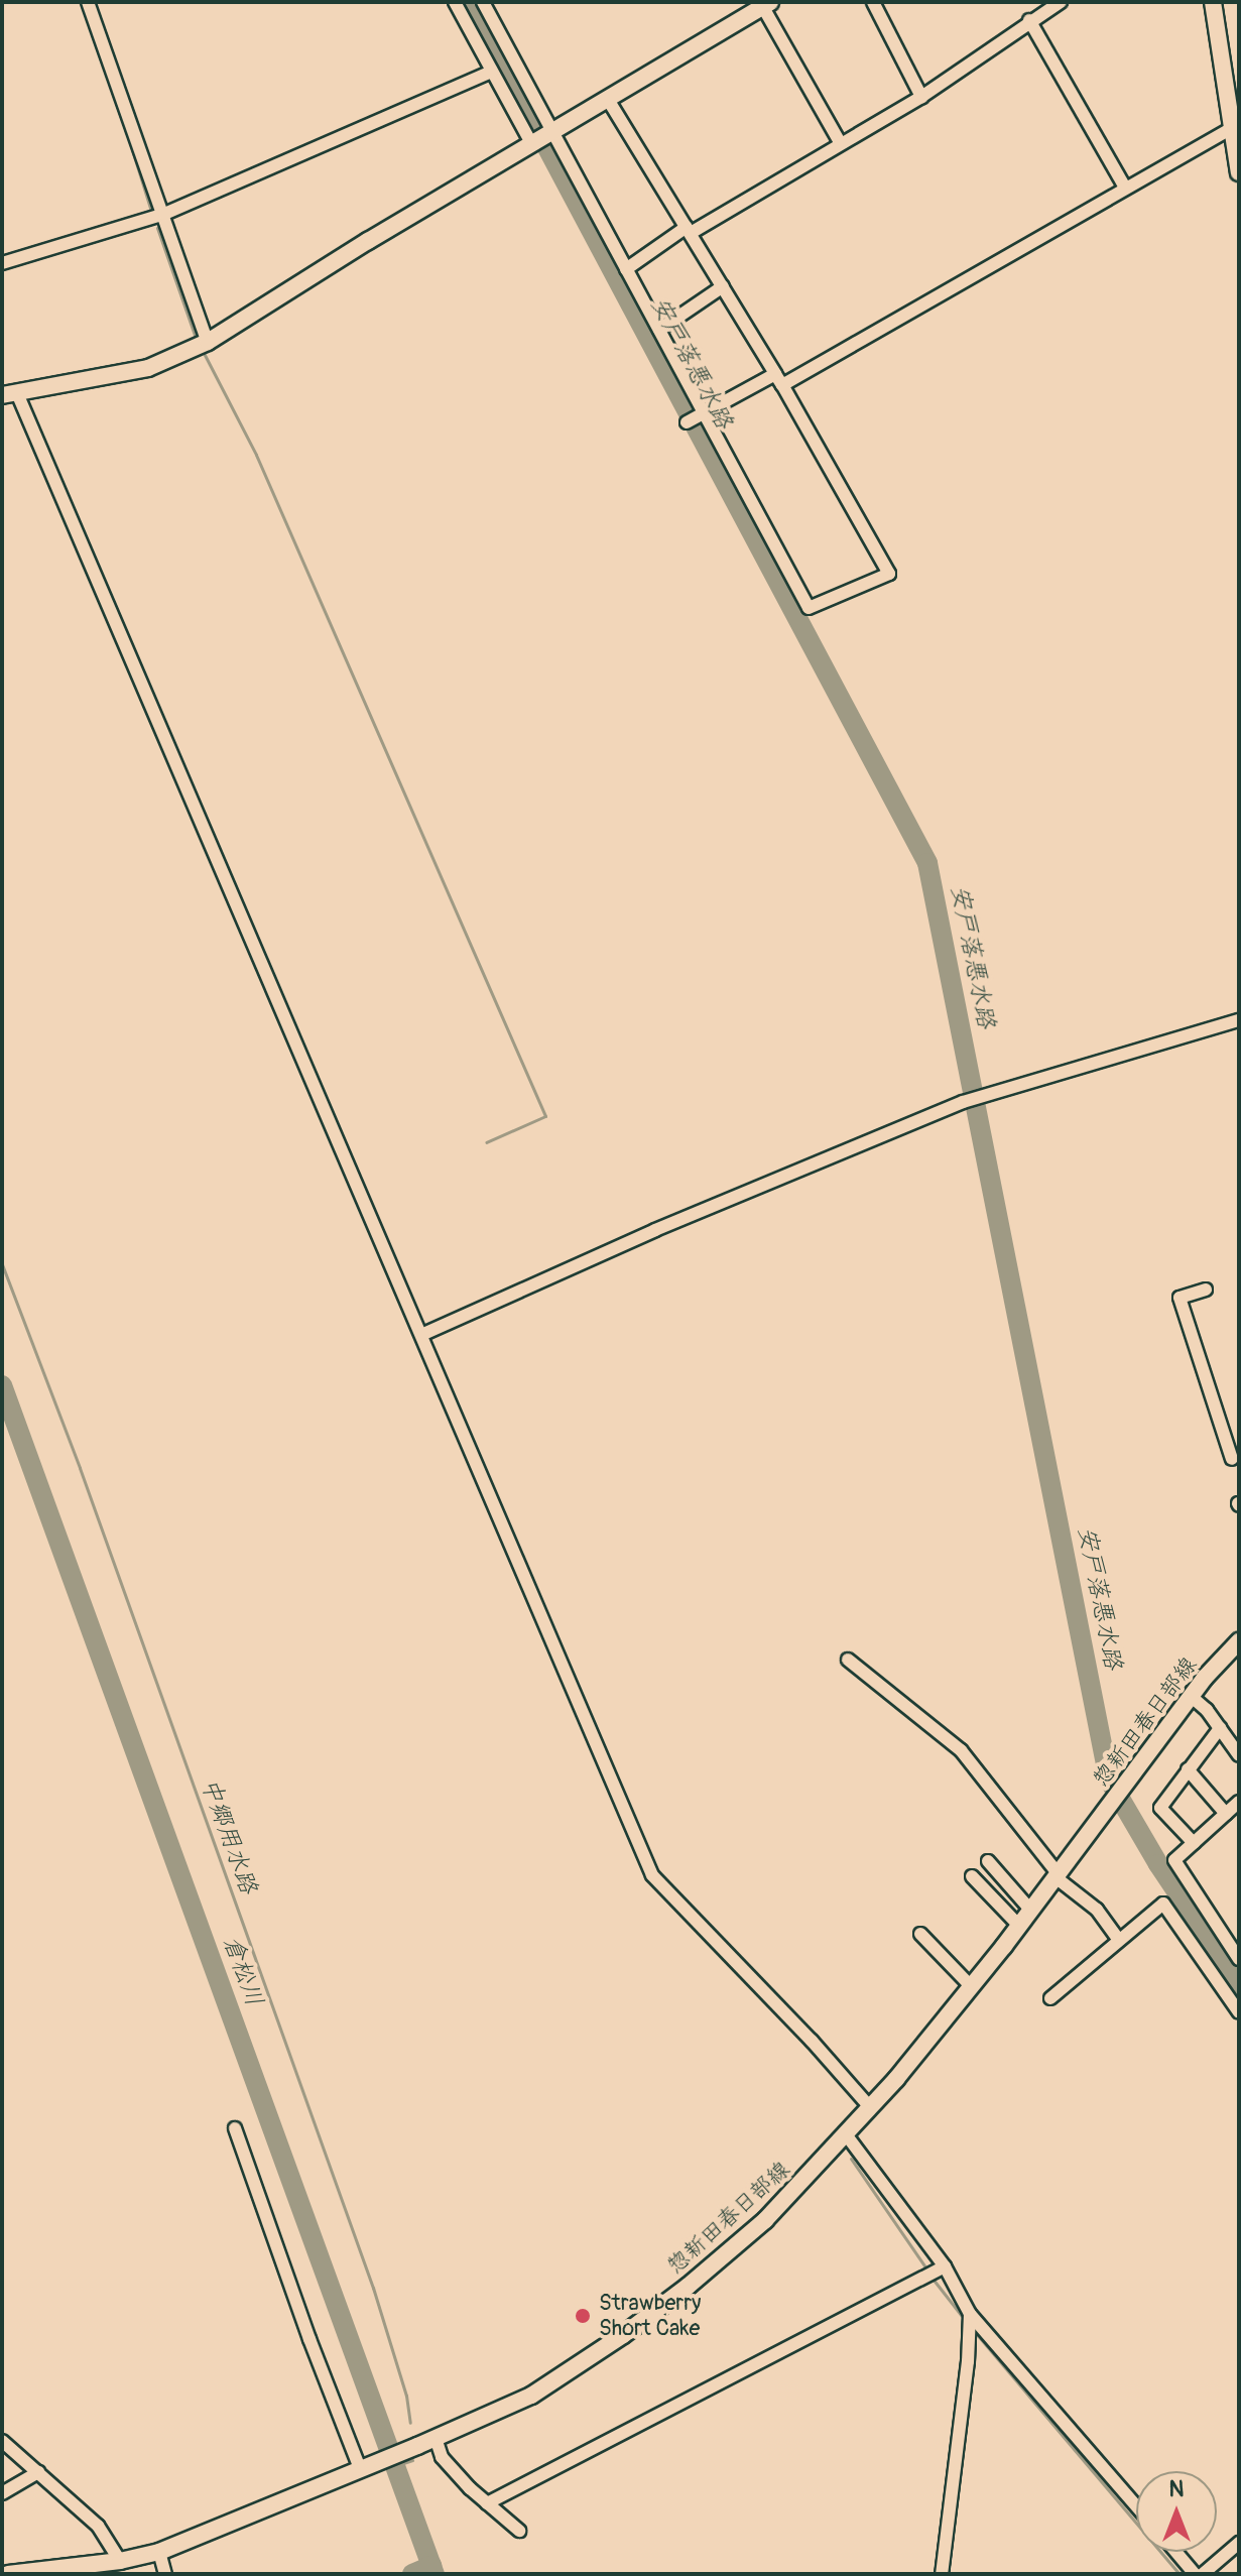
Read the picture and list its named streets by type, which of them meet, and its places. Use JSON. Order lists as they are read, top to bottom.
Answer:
{
  "streets": {
    "main road": ["惣新田春日部線"]
  },
  "water": ["安戸落悪水路", "中郷用水路", "倉松川"],
  "places": ["Strawberry Short Cake"],
  "north": "top"
}
